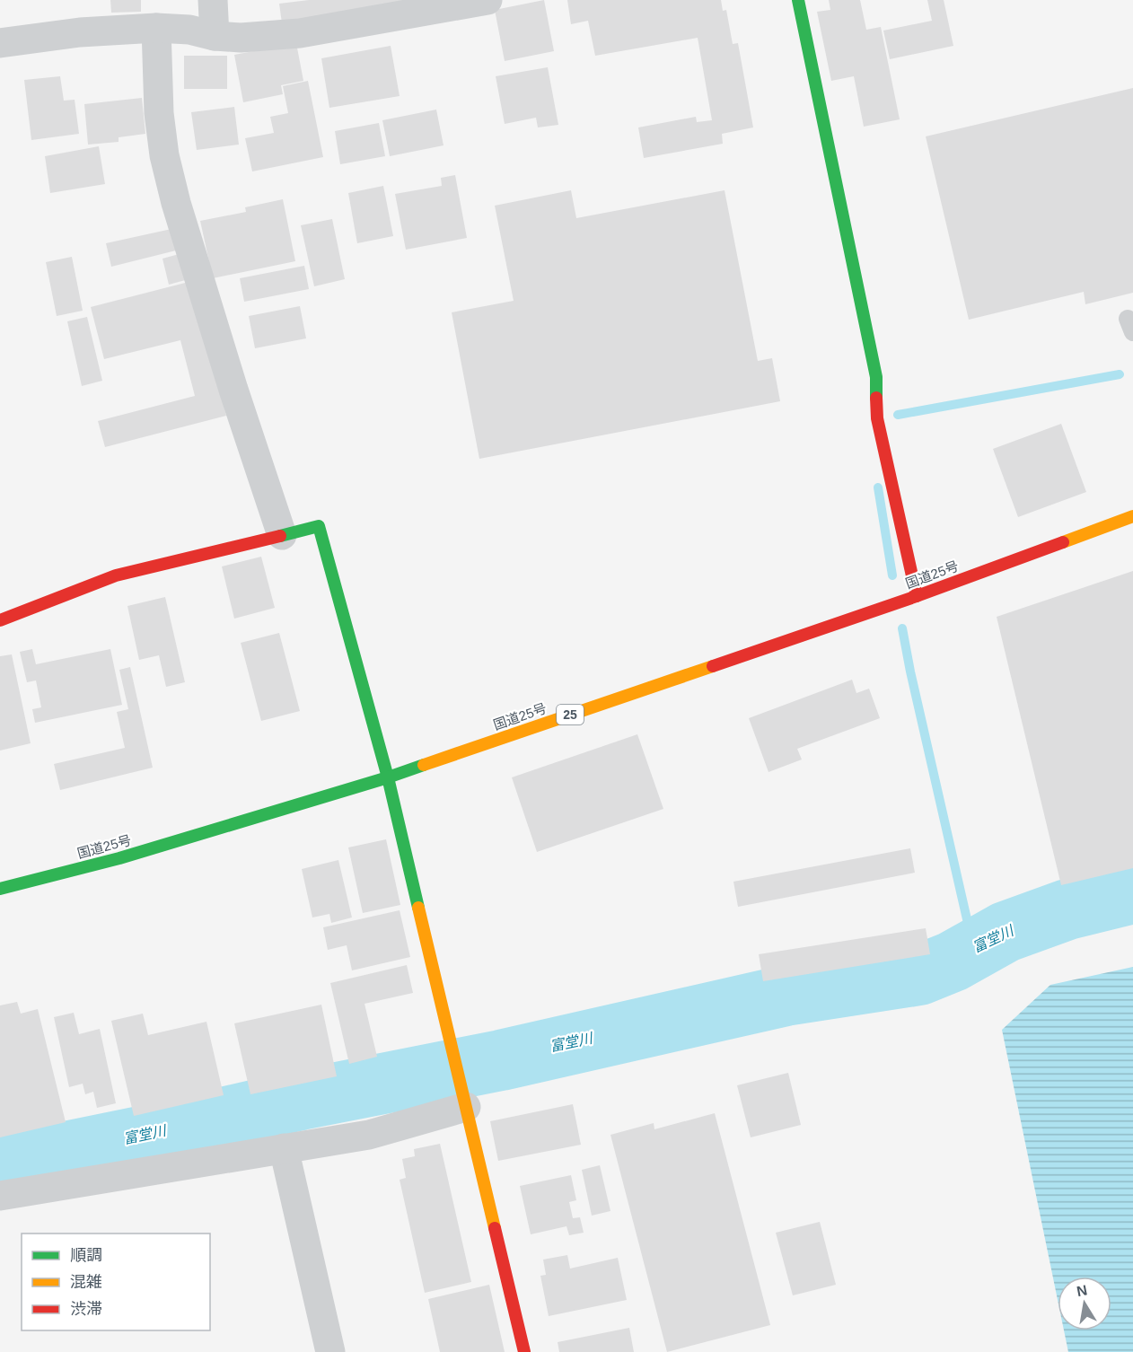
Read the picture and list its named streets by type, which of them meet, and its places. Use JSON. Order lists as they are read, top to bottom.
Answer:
{
  "streets": {
    "main road": ["国道25号", "25"]
  },
  "water": ["富堂川"],
  "legend": ["順調", "混雑", "渋滞"],
  "north": "top"
}
